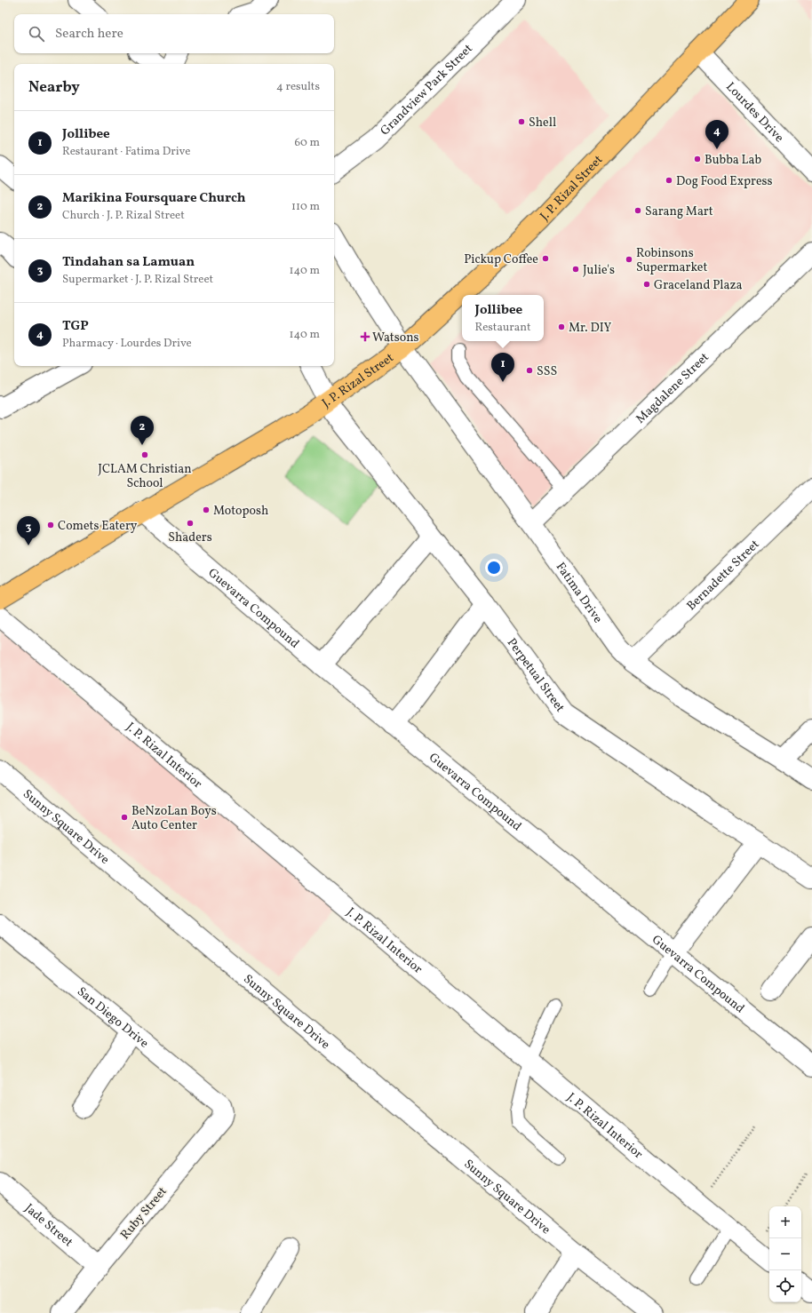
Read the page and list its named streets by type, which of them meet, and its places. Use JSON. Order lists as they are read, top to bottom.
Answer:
{
  "streets": {
    "main road": ["J. P. Rizal Street"],
    "street": [
      "Grandview Park Street",
      "Lourdes Drive",
      "Magdalene Street",
      "Bernadette Street",
      "Fatima Drive",
      "Guevarra Compound",
      "Perpetual Street",
      "J. P. Rizal Interior",
      "Sunny Square Drive",
      "San Diego Drive",
      "Ruby Street",
      "Jade Street"
    ]
  },
  "crossings": [
    ["Lourdes Drive", "J. P. Rizal Street"],
    ["J. P. Rizal Street", "Fatima Drive"],
    ["J. P. Rizal Street", "Guevarra Compound"],
    ["J. P. Rizal Street", "Perpetual Street"],
    ["Magdalene Street", "Fatima Drive"],
    ["Bernadette Street", "Fatima Drive"],
    ["San Diego Drive", "Ruby Street"],
    ["Ruby Street", "Jade Street"]
  ],
  "places": {
    "other": [
      "Shell",
      "Bubba Lab",
      "Dog Food Express",
      "Sarang Mart",
      "Pickup Coffee",
      "Robinsons Supermarket",
      "Julie's",
      "Graceland Plaza",
      "Mr. DIY",
      "SSS",
      "JCLAM Christian School",
      "Motoposh",
      "Shaders",
      "Comets Eatery",
      "BeNzoLan Boys Auto Center"
    ],
    "health": ["Watsons"]
  },
  "page": {
    "search": "Search here",
    "heading": ["Nearby", "4 results"],
    "list": [
      {
        "mark": "1",
        "name": "Jollibee",
        "note": "Restaurant · Fatima Drive",
        "value": "60 m"
      },
      {
        "mark": "2",
        "name": "Marikina Foursquare Church",
        "note": "Church · J. P. Rizal Street",
        "value": "110 m"
      },
      {
        "mark": "3",
        "name": "Tindahan sa Lamuan",
        "note": "Supermarket · J. P. Rizal Street",
        "value": "140 m"
      },
      {
        "mark": "4",
        "name": "TGP",
        "note": "Pharmacy · Lourdes Drive",
        "value": "140 m"
      }
    ],
    "pins": [
      "4",
      "1",
      "2",
      "3"
    ],
    "popup": ["Jollibee", "Restaurant"],
    "map_buttons": ["+", "−"]
  }
}
